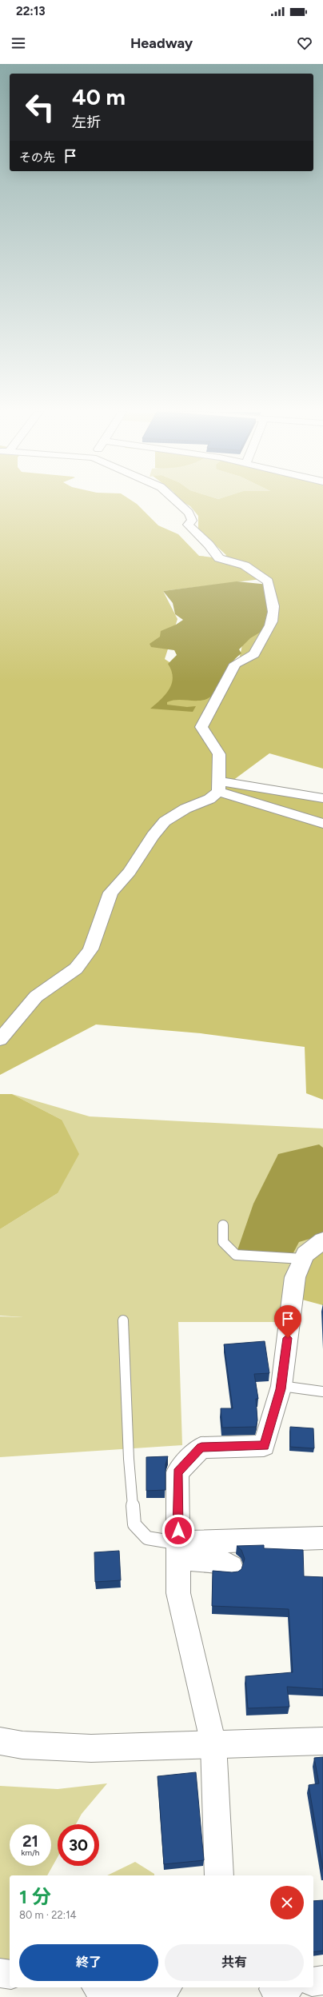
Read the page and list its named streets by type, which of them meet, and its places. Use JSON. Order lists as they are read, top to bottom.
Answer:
{
  "page": {
    "status": "22:13",
    "header": "Headway",
    "turn": ["40 m", "左折"],
    "then": "その先",
    "speed": "21 km/h",
    "limit": "30",
    "heading": ["1 分", "80 m · 22:14"],
    "buttons": ["終了", "共有"]
  }
}
